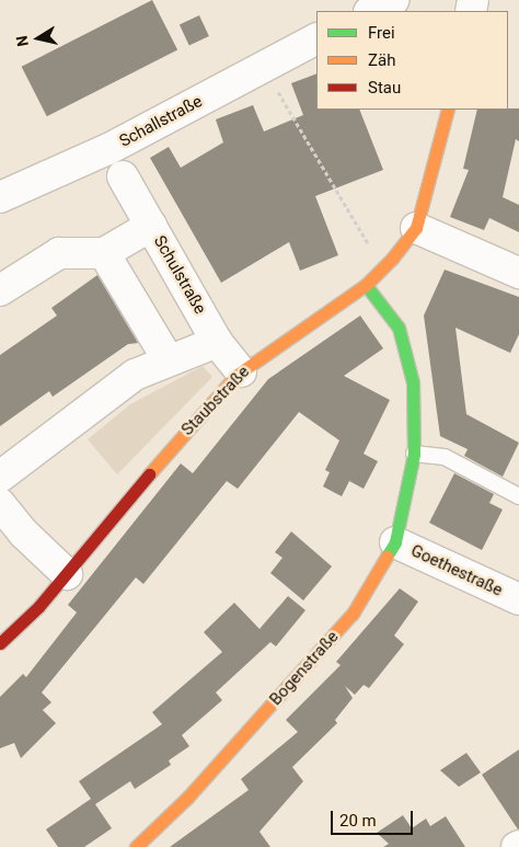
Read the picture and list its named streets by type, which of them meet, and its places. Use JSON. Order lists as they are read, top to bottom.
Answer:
{
  "streets": {
    "street": [
      "Schallstraße",
      "Schulstraße",
      "Staubstraße",
      "Goethestraße",
      "Bogenstraße"
    ]
  },
  "crossings": [
    ["Schulstraße", "Staubstraße"],
    ["Staubstraße", "Bogenstraße"],
    ["Goethestraße", "Bogenstraße"]
  ],
  "legend": ["Frei", "Zäh", "Stau"],
  "scale_bar": "20 m",
  "north": "left"
}
